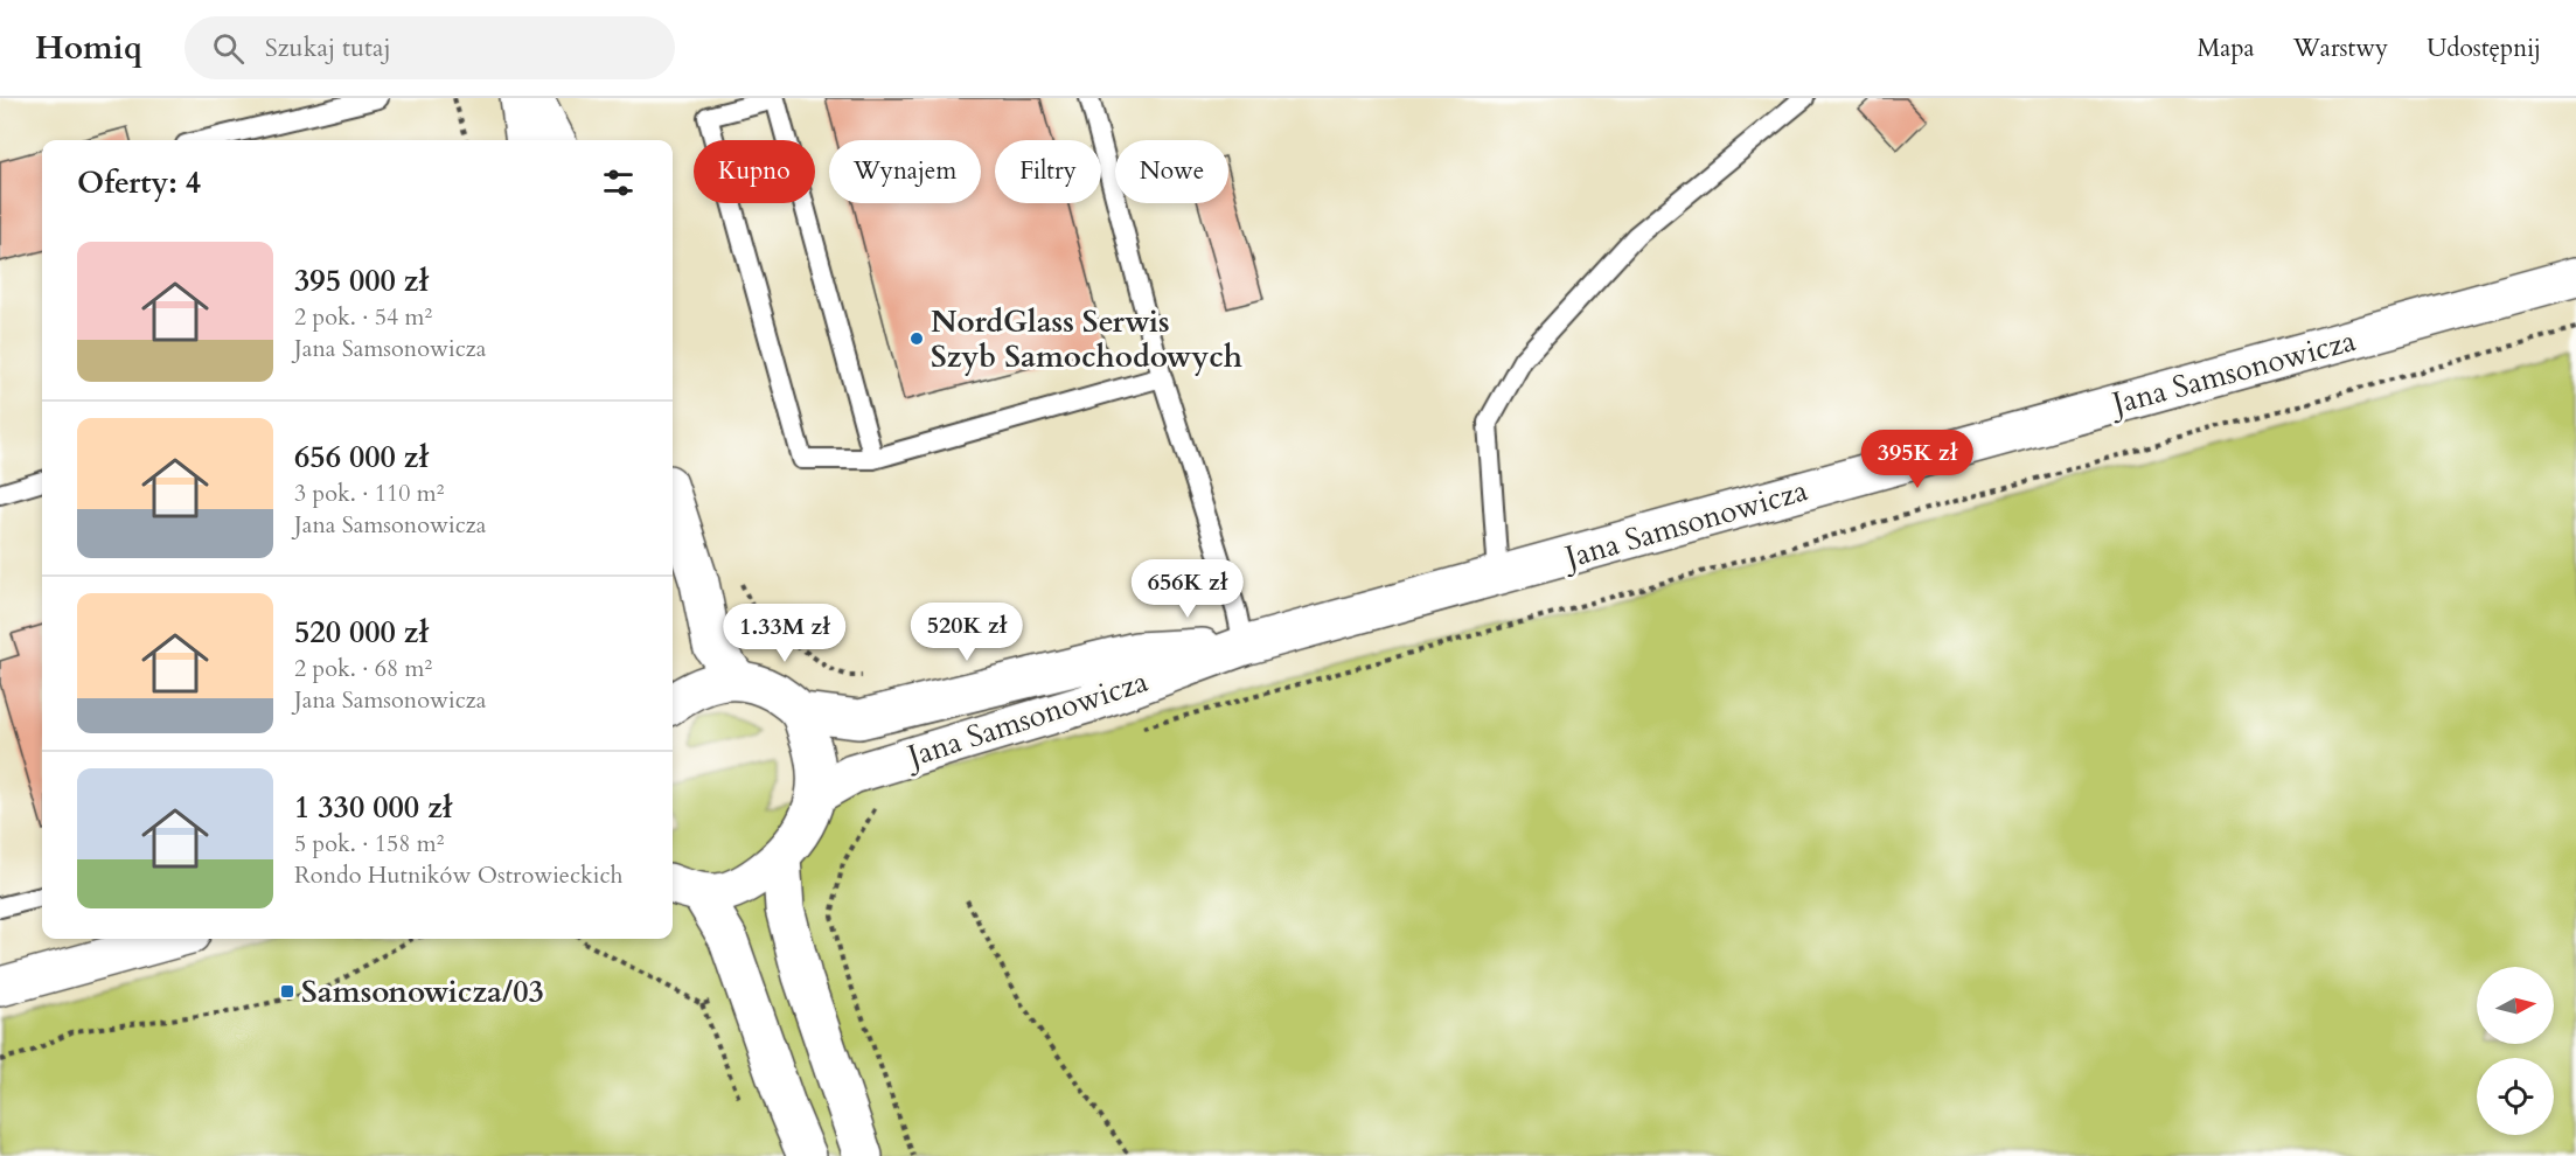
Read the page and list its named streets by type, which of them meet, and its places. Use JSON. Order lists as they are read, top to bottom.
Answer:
{
  "streets": {
    "main road": ["Jana Samsonowicza"]
  },
  "places": {
    "other": ["NordGlass Serwis Szyb Samochodowych"],
    "transit": ["Samsonowicza/03"]
  },
  "north": "right",
  "page": {
    "header": "Homiq",
    "search": "Szukaj tutaj",
    "nav": ["Mapa", "Warstwy", "Udostępnij"],
    "chip": [
      "Kupno",
      "Wynajem",
      "Filtry",
      "Nowe"
    ],
    "heading": "Oferty: 4",
    "list": [
      {
        "name": "395 000 zł",
        "note": "2 pok. · 54 m² · Jana Samsonowicza"
      },
      {
        "name": "656 000 zł",
        "note": "3 pok. · 110 m² · Jana Samsonowicza"
      },
      {
        "name": "520 000 zł",
        "note": "2 pok. · 68 m² · Jana Samsonowicza"
      },
      {
        "name": "1 330 000 zł",
        "note": "5 pok. · 158 m² · Rondo Hutników Ostrowieckich"
      }
    ],
    "price": [
      "395K zł",
      "656K zł",
      "520K zł",
      "1.33M zł"
    ]
  }
}
